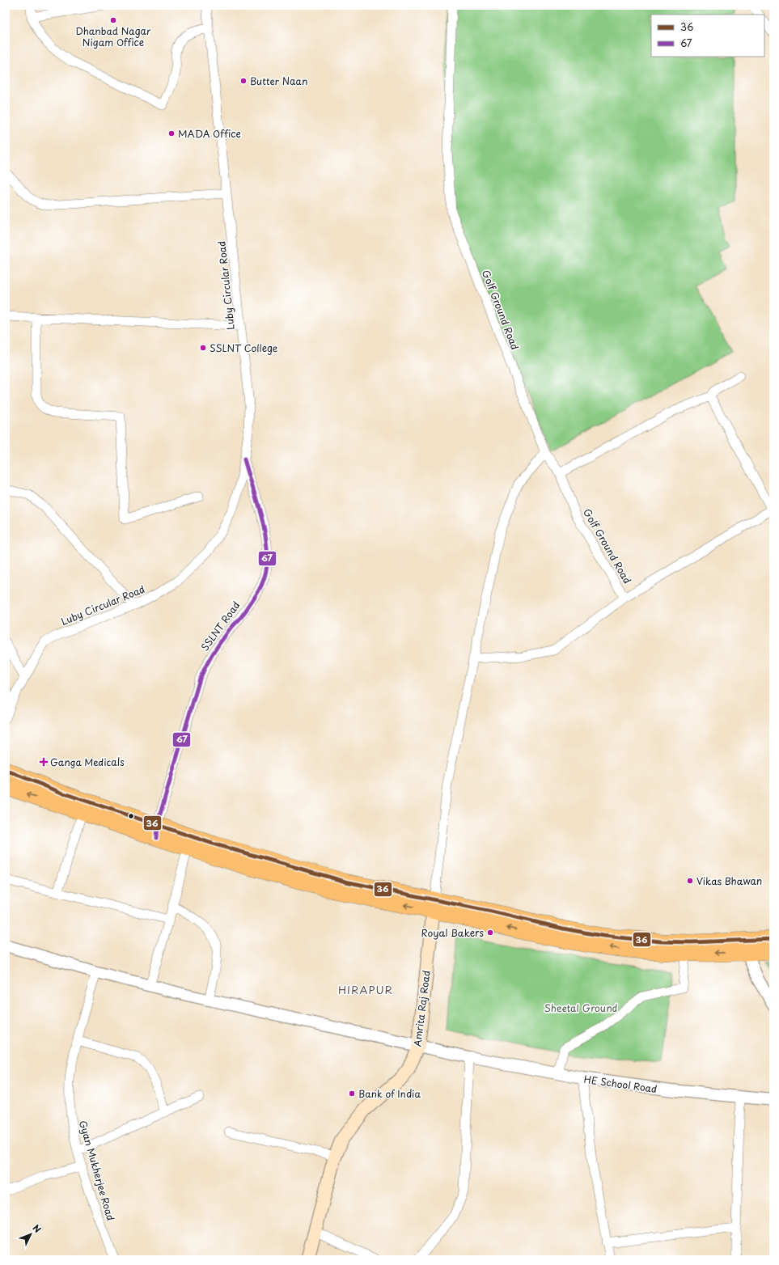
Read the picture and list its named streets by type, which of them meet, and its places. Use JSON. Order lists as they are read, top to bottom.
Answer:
{
  "streets": {
    "main road": ["Amrita Raj Road"],
    "street": [
      "Luby Circular Road",
      "Golf Ground Road",
      "SSLNT Road",
      "HE School Road",
      "Gyan Mukherjee Road"
    ]
  },
  "crossings": [
    ["Luby Circular Road", "SSLNT Road"],
    ["Amrita Raj Road", "HE School Road"],
    ["HE School Road", "Gyan Mukherjee Road"]
  ],
  "districts": ["HIRAPUR"],
  "parks": ["Sheetal Ground"],
  "places": {
    "other": [
      "Dhanbad Nagar Nigam Office",
      "Butter Naan",
      "MADA Office",
      "SSLNT College",
      "Vikas Bhawan",
      "Royal Bakers",
      "Bank of India"
    ],
    "health": ["Ganga Medicals"]
  },
  "lines": ["transit line 67", "transit line 36"],
  "legend": ["36", "67"],
  "north": "top right"
}
